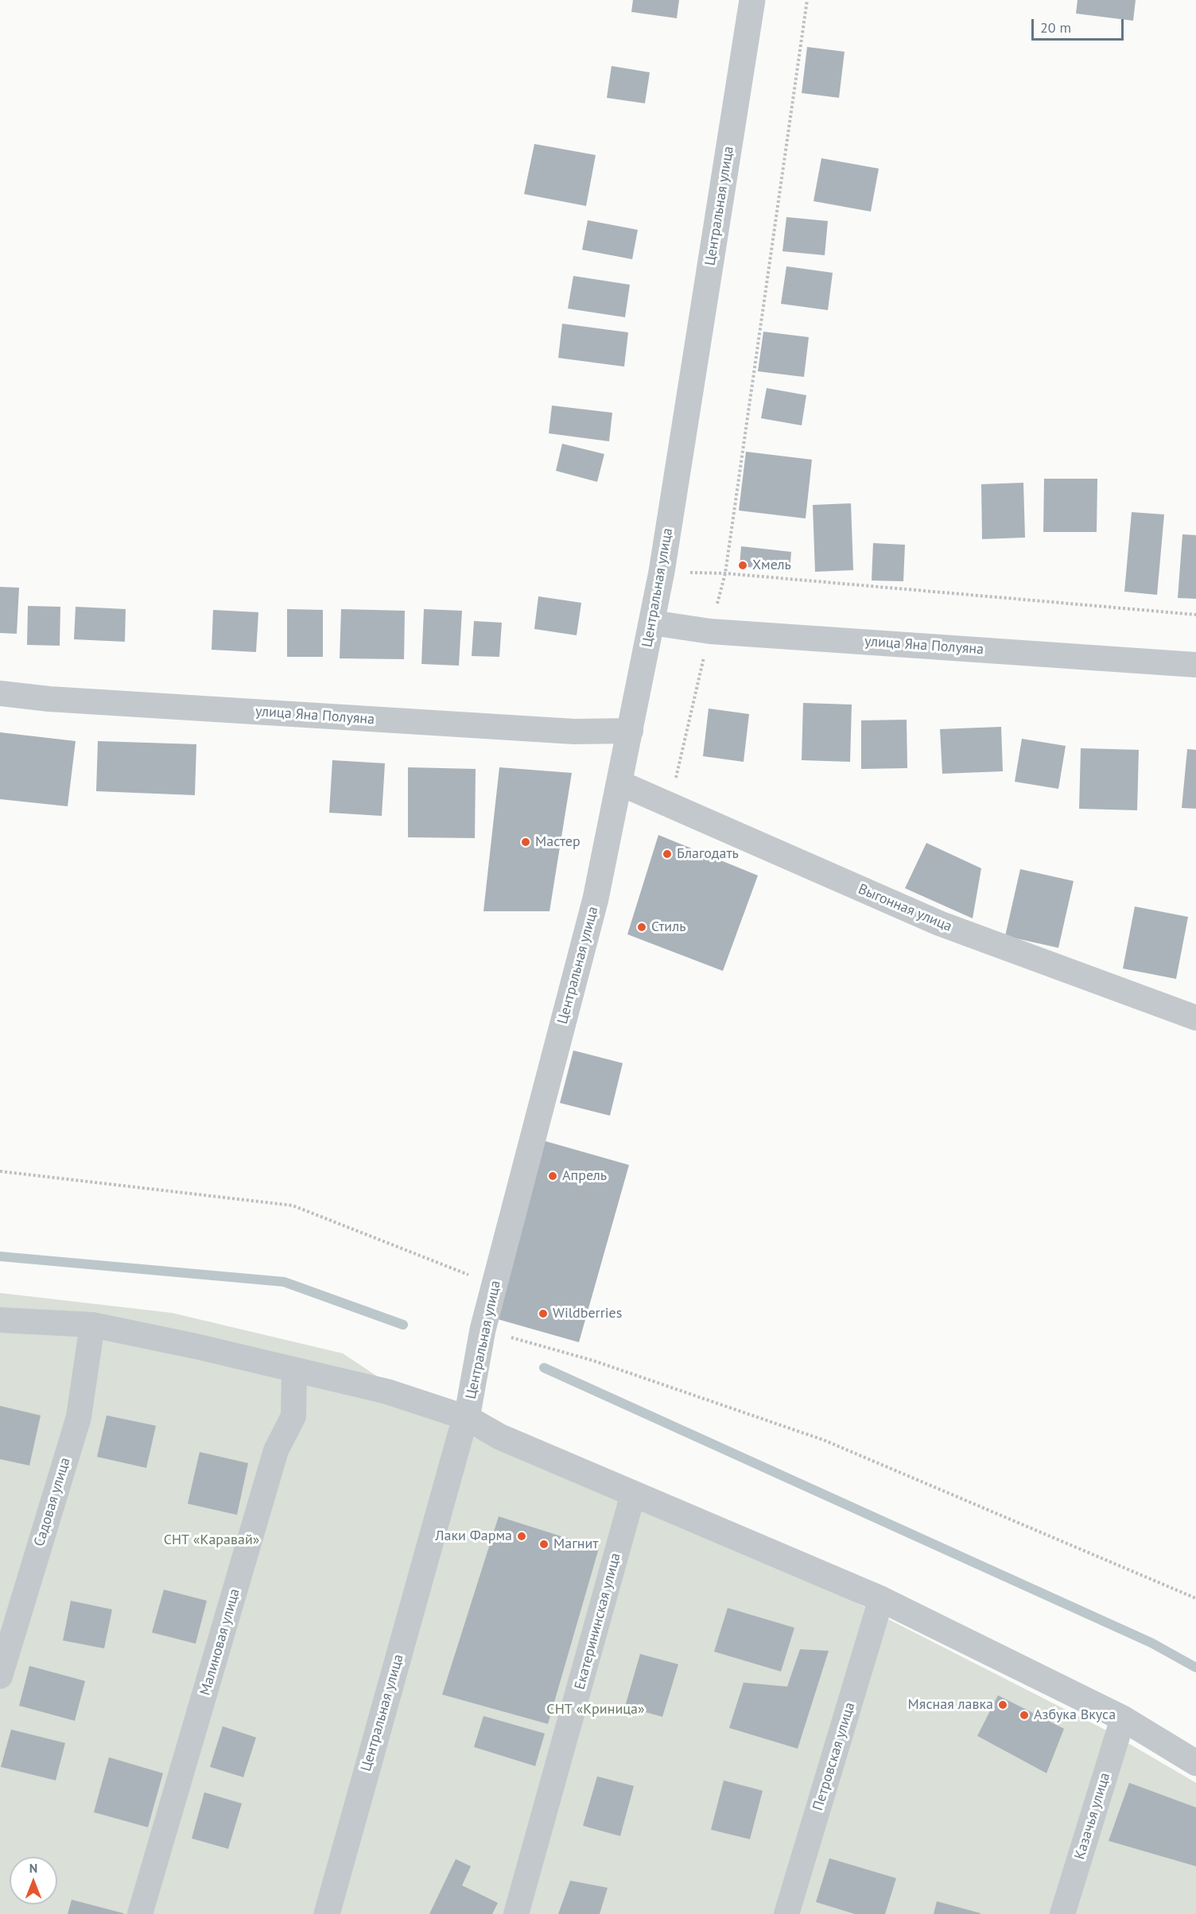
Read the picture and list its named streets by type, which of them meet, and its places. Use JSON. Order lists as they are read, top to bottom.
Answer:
{
  "streets": {
    "street": [
      "Центральная улица",
      "улица Яна Полуяна",
      "Выгонная улица",
      "Садовая улица",
      "Екатерининская улица",
      "Малиновая улица",
      "Петровская улица",
      "Казачья улица"
    ]
  },
  "crossings": [
    ["Центральная улица", "улица Яна Полуяна"],
    ["Центральная улица", "Выгонная улица"]
  ],
  "parks": ["СНТ «Каравай»", "СНТ «Криница»"],
  "places": [
    "Хмель",
    "Мастер",
    "Благодать",
    "Стиль",
    "Апрель",
    "Wildberries",
    "Лаки Фарма",
    "Магнит",
    "Мясная лавка",
    "Азбука Вкуса"
  ],
  "scale_bar": "20 m",
  "north": "top"
}
